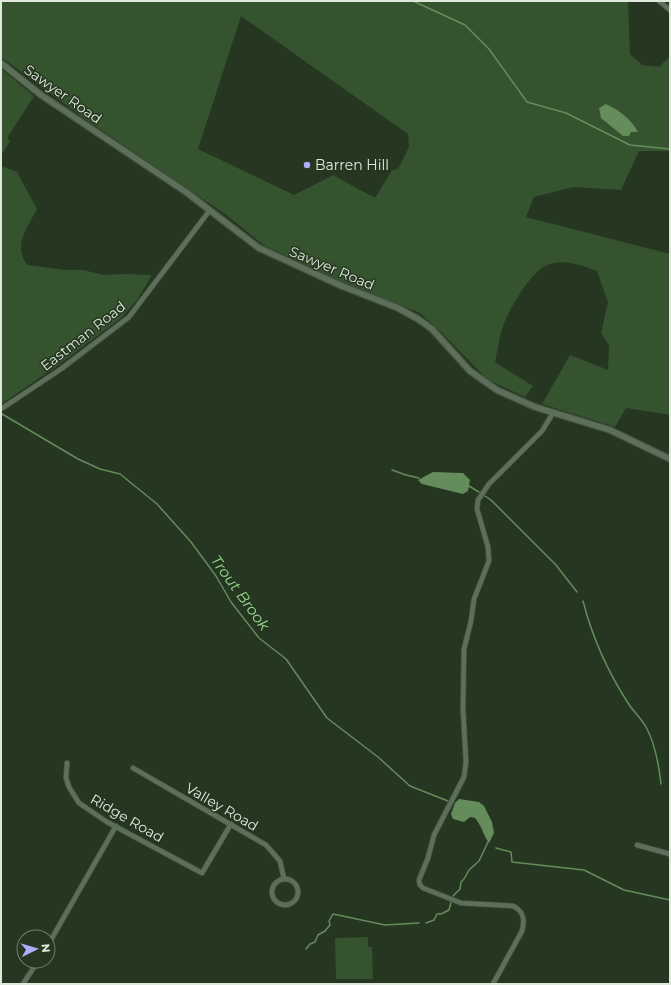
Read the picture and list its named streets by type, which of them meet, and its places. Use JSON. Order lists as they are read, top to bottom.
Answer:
{
  "streets": {
    "street": [
      "Sawyer Road",
      "Eastman Road",
      "Valley Road",
      "Ridge Road"
    ]
  },
  "crossings": [
    ["Sawyer Road", "Eastman Road"],
    ["Valley Road", "Ridge Road"]
  ],
  "water": ["Trout Brook"],
  "places": ["Barren Hill"],
  "north": "right"
}
